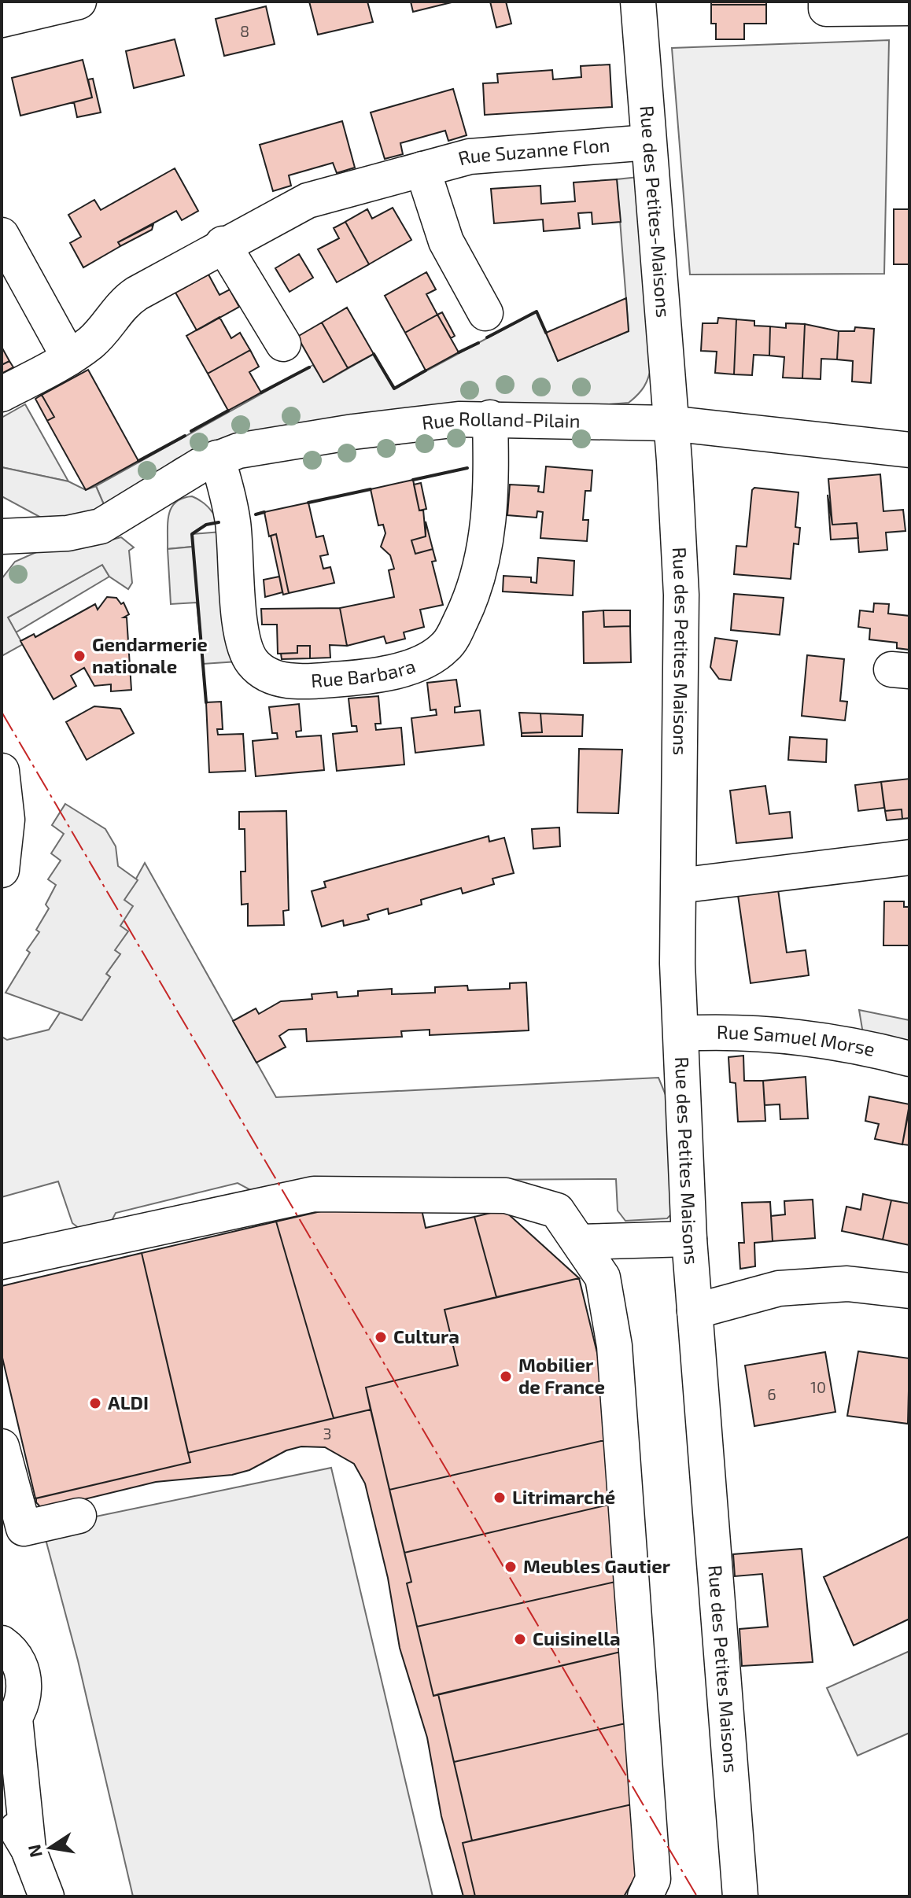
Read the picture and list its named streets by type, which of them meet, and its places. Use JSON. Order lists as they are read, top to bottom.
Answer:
{
  "streets": {
    "street": [
      "Rue Suzanne Flon",
      "Rue des Petites-Maisons",
      "Rue Rolland-Pilain",
      "Rue des Petites Maisons",
      "Rue Barbara",
      "Rue Samuel Morse"
    ]
  },
  "crossings": [
    ["Rue Suzanne Flon", "Rue des Petites-Maisons"],
    ["Rue des Petites-Maisons", "Rue Rolland-Pilain"],
    ["Rue des Petites-Maisons", "Rue des Petites Maisons"],
    ["Rue Rolland-Pilain", "Rue des Petites Maisons"],
    ["Rue Rolland-Pilain", "Rue Barbara"],
    ["Rue des Petites Maisons", "Rue Samuel Morse"]
  ],
  "places": [
    "Gendarmerie nationale",
    "Cultura",
    "Mobilier de France",
    "ALDI",
    "Litrimarché",
    "Meubles Gautier",
    "Cuisinella"
  ],
  "house_numbers": [
    "8",
    "10",
    "6",
    "3"
  ],
  "north": "left"
}
